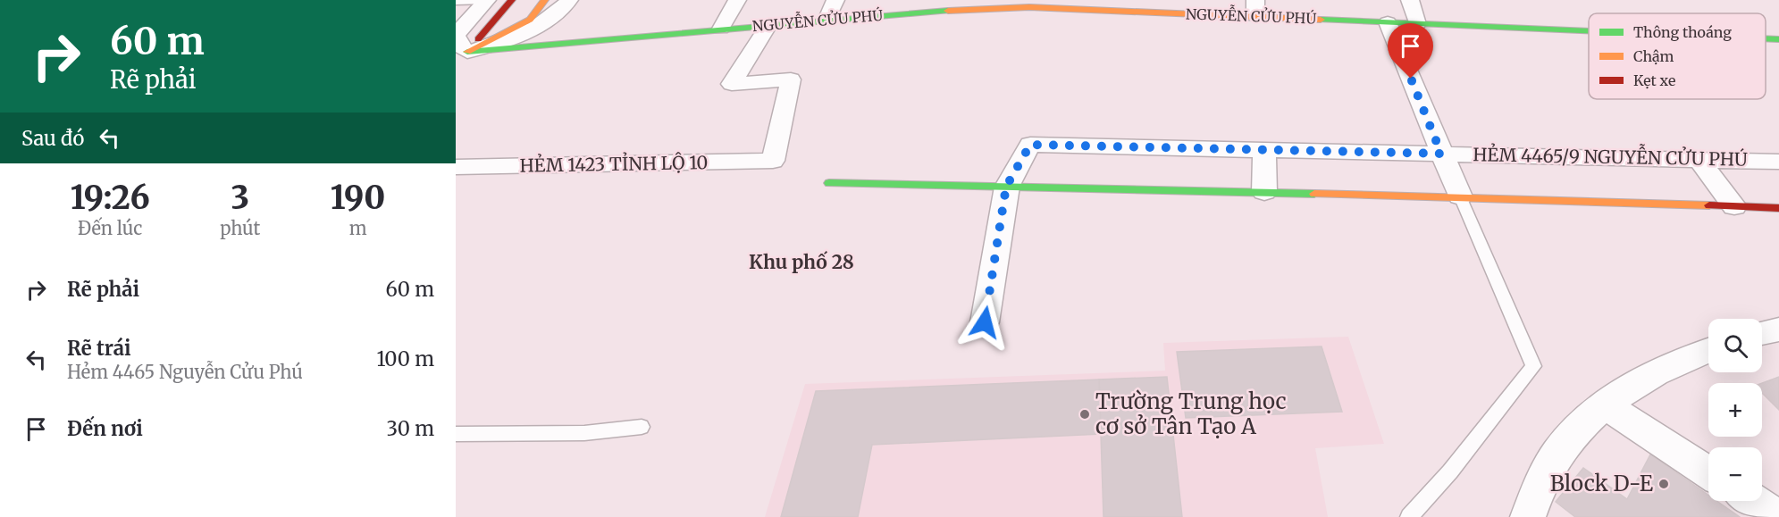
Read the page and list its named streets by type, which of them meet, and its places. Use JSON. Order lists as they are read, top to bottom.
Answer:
{
  "streets": {
    "main road": ["NGUYỄN CỬU PHÚ"],
    "street": ["HẺM 4465/9 NGUYỄN CỬU PHÚ", "HẺM 1423 TỈNH LỘ 10"]
  },
  "crossings": [
    ["NGUYỄN CỬU PHÚ", "HẺM 1423 TỈNH LỘ 10"]
  ],
  "districts": ["Khu phố 28"],
  "places": ["Trường Trung học cơ sở Tân Tạo A", "Block D-E"],
  "legend": ["Thông thoáng", "Chậm", "Kẹt xe"],
  "page": {
    "turn": ["60 m", "Rẽ phải"],
    "then": "Sau đó",
    "eta": [
      "19:26",
      "Đến lúc",
      "3",
      "phút",
      "190",
      "m"
    ],
    "list": [
      {
        "name": "Rẽ phải",
        "value": "60 m"
      },
      {
        "name": "Rẽ trái",
        "note": "Hẻm 4465 Nguyễn Cửu Phú",
        "value": "100 m"
      },
      {
        "name": "Đến nơi",
        "value": "30 m"
      }
    ],
    "map_buttons": ["+", "−"]
  }
}
